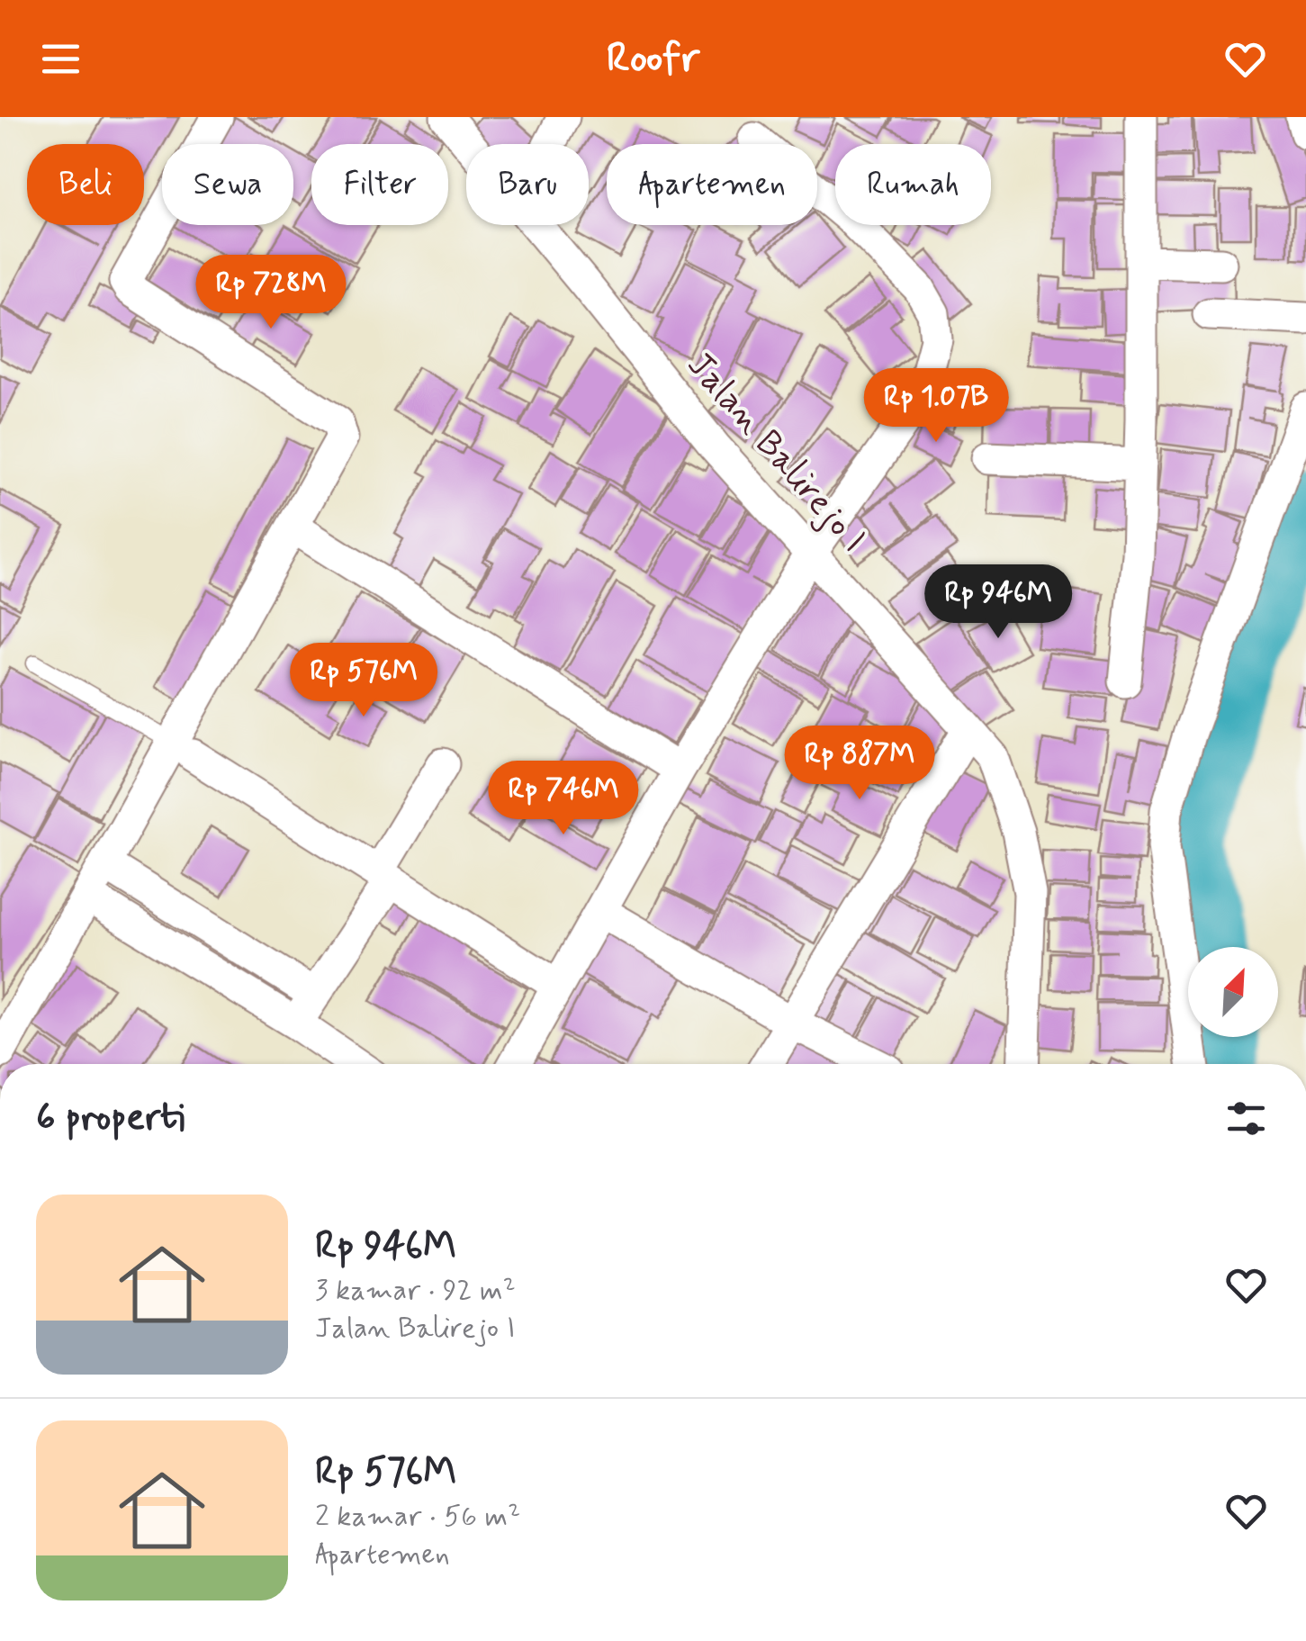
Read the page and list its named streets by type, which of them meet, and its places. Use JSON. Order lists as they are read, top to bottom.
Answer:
{
  "streets": {
    "street": ["Jalan Balirejo I"]
  },
  "north": "top right",
  "page": {
    "header": "Roofr",
    "chip": [
      "Beli",
      "Sewa",
      "Filter",
      "Baru",
      "Apartemen",
      "Rumah"
    ],
    "price": [
      "Rp 728M",
      "Rp 1.07B",
      "Rp 946M",
      "Rp 576M",
      "Rp 887M",
      "Rp 746M"
    ],
    "heading": "6 properti",
    "list": [
      {
        "name": "Rp 946M",
        "note": "3 kamar · 92 m² · Jalan Balirejo I"
      },
      {
        "name": "Rp 576M",
        "note": "2 kamar · 56 m² · Apartemen"
      }
    ]
  }
}
